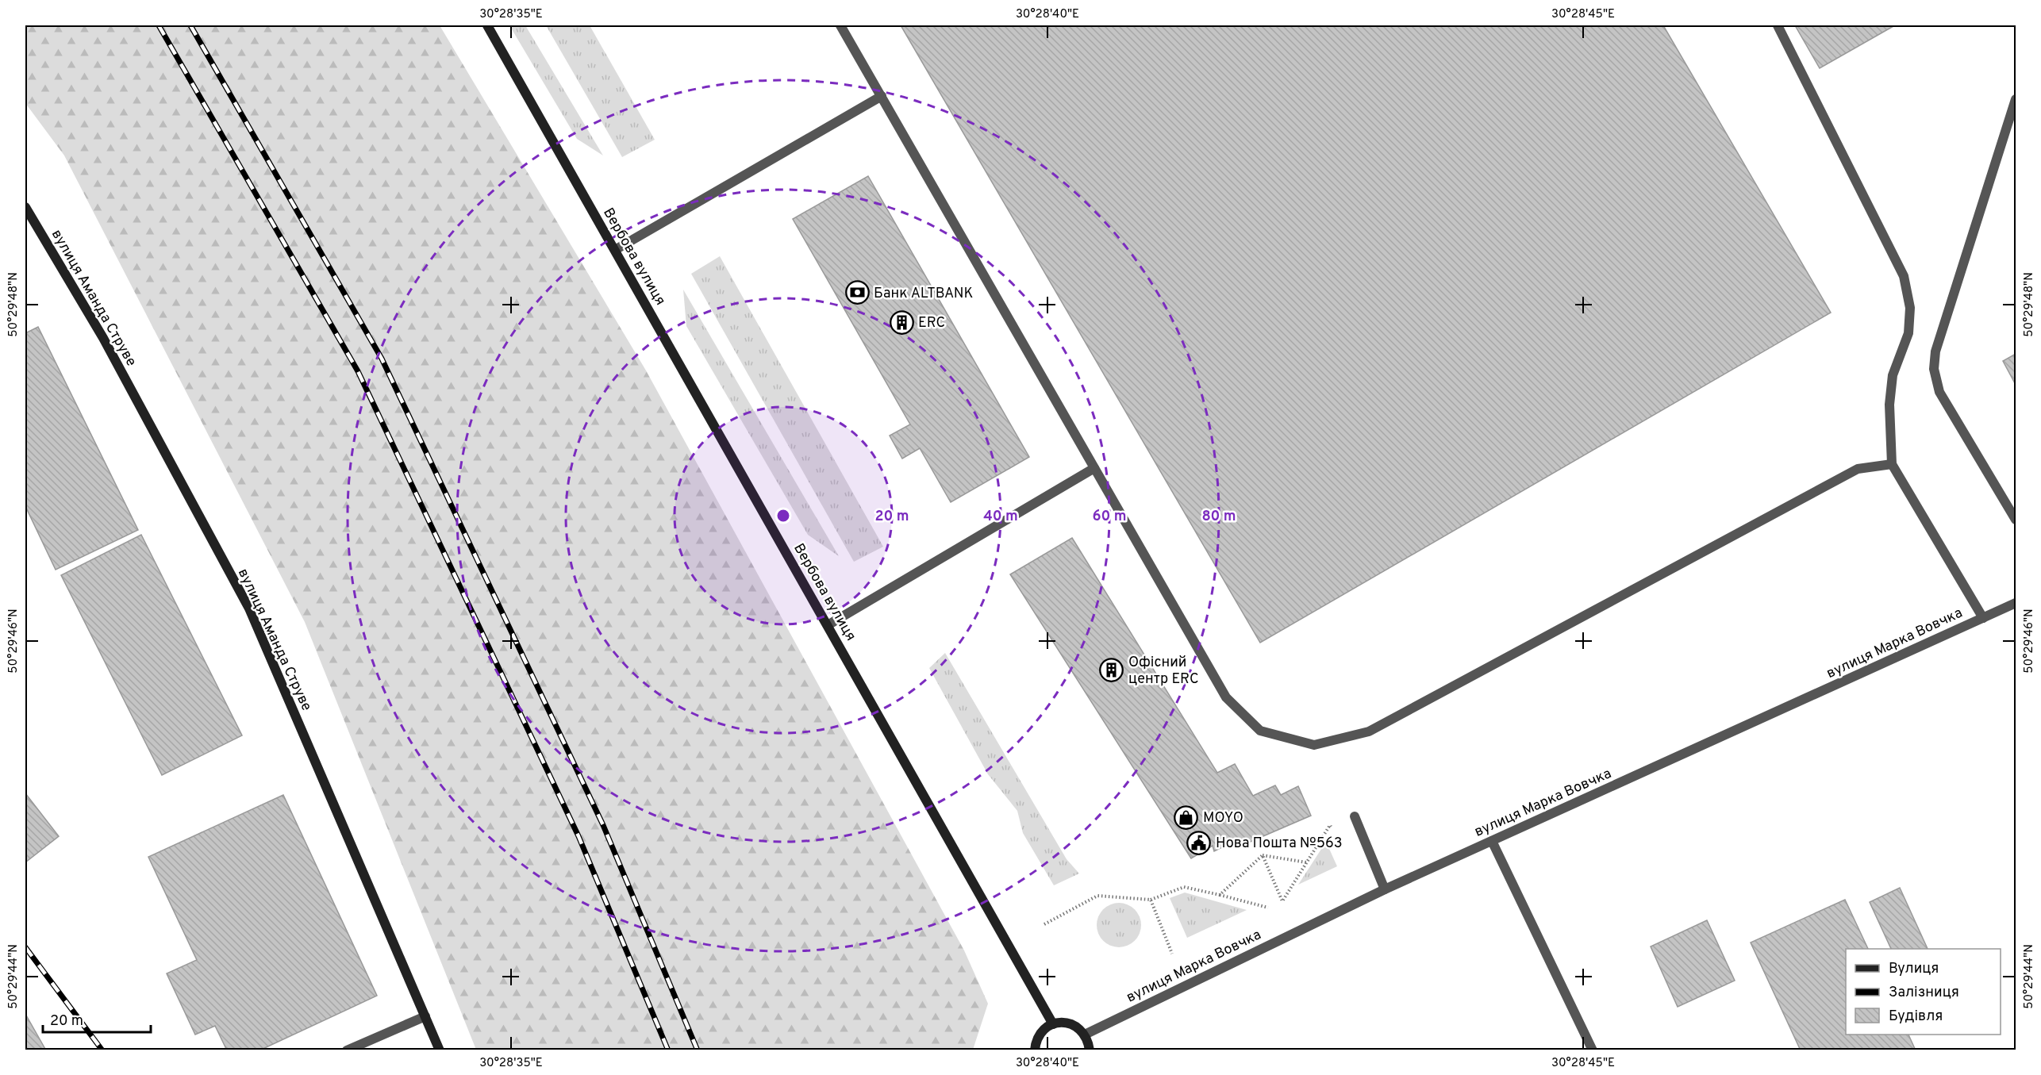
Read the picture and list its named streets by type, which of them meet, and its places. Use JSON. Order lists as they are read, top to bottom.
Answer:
{
  "streets": {
    "main road": ["Вербова вулиця", "вулиця Аманда Струве"],
    "street": ["вулиця Марка Вовчка"]
  },
  "places": {
    "bank": ["Банк ALTBANK"],
    "building": ["ERC", "Офісний центр ERC"],
    "shop": ["MOYO"],
    "public building": ["Нова Пошта №563"]
  },
  "legend": ["Вулиця", "Залізниця", "Будівля"],
  "scale_bar": "20 m",
  "coordinates": [
    "30°28'35\"E",
    "30°28'40\"E",
    "30°28'45\"E",
    "50°29'48\"N",
    "50°29'46\"N",
    "50°29'44\"N"
  ],
  "rings": [
    "20 m",
    "40 m",
    "60 m",
    "80 m"
  ]
}
